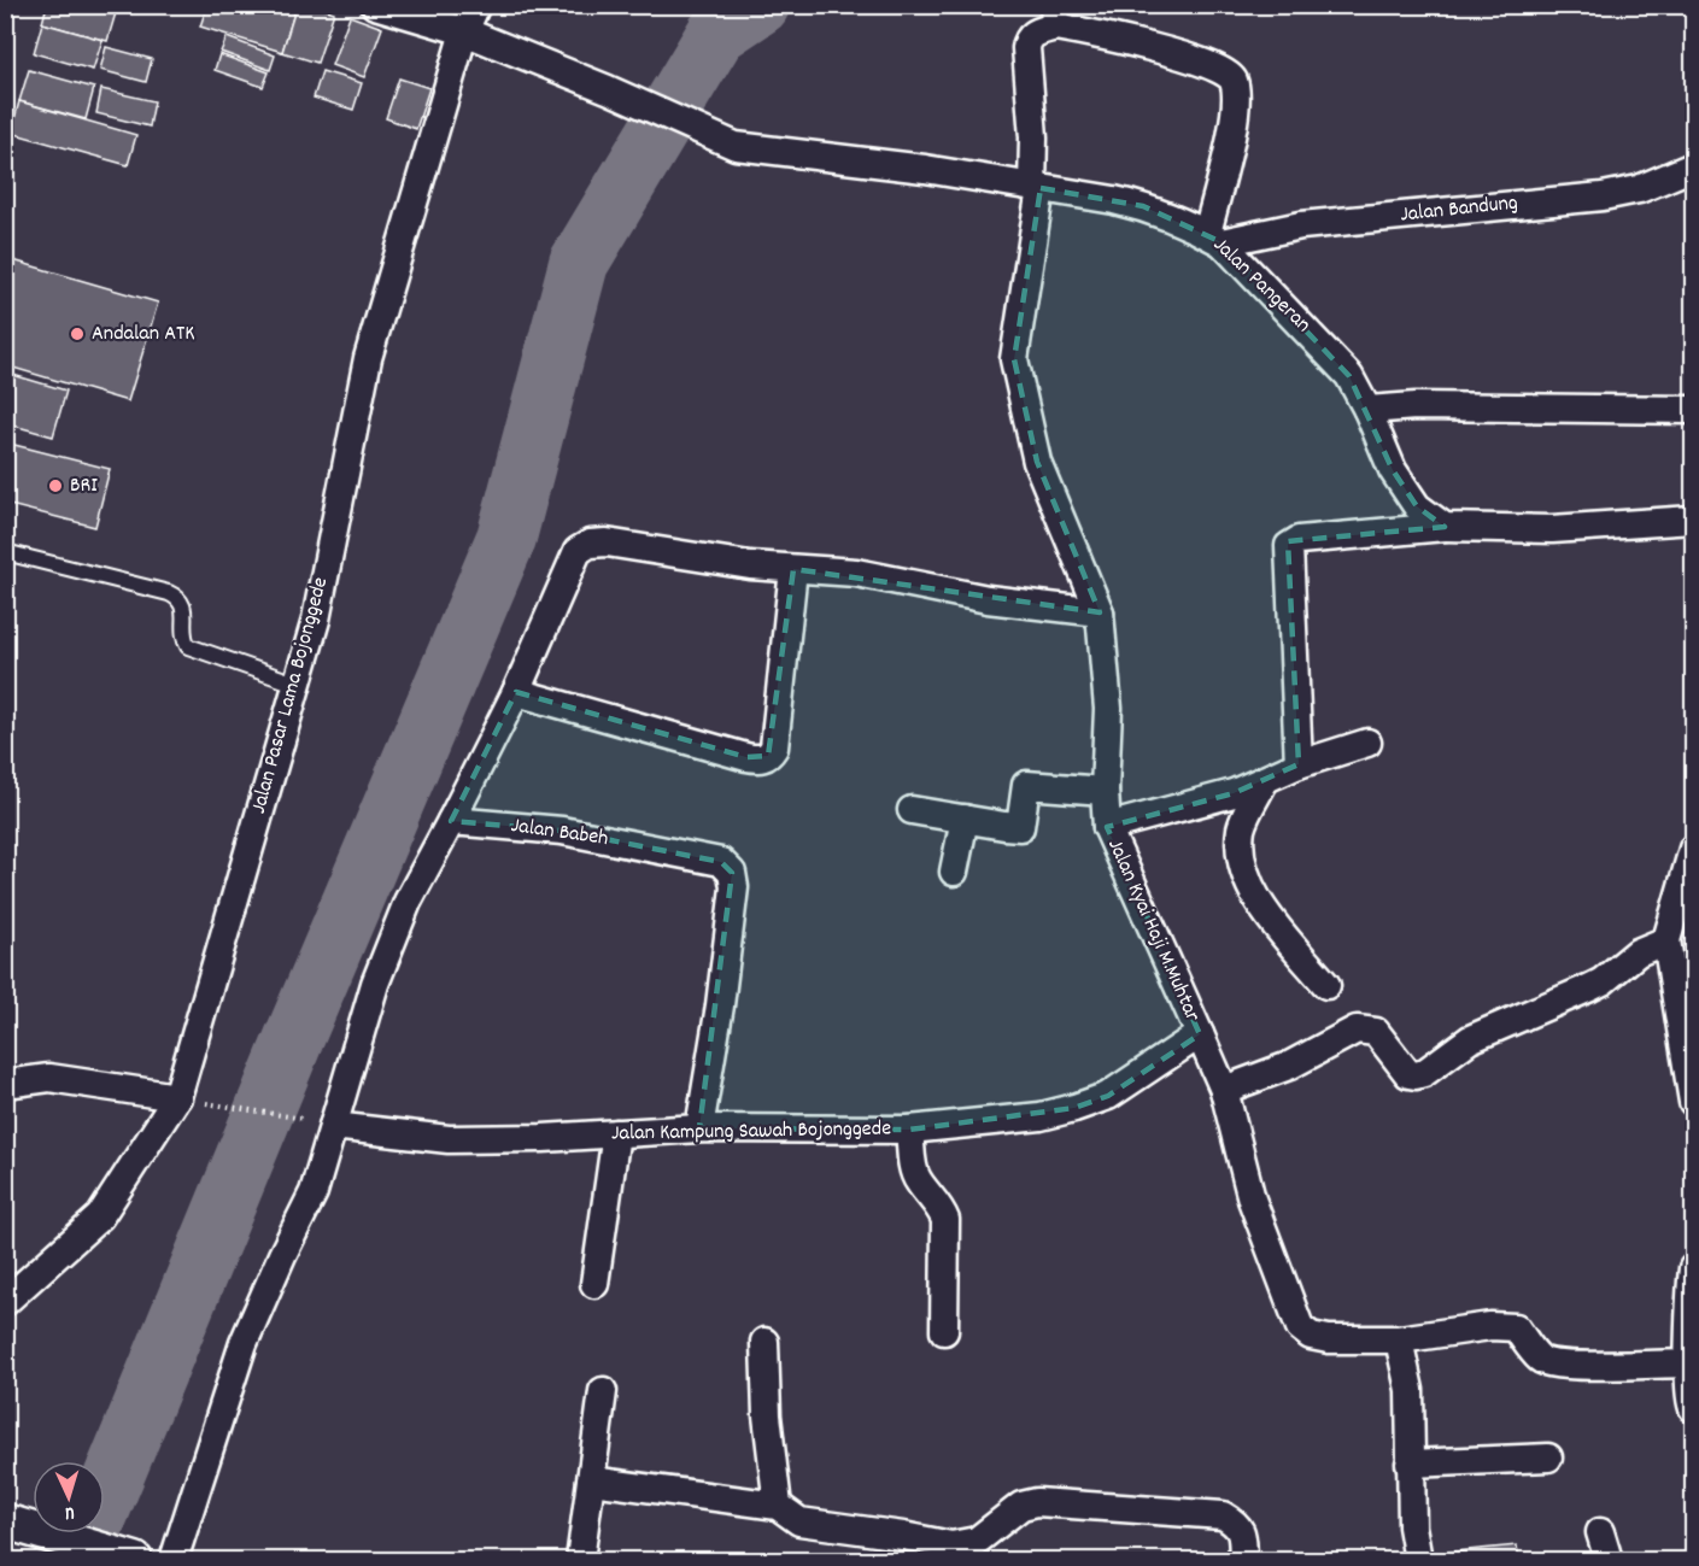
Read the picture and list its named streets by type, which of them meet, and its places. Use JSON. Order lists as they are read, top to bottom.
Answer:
{
  "streets": {
    "street": [
      "Jalan Bandung",
      "Jalan Pangeran",
      "Jalan Pasar Lama Bojonggede",
      "Jalan Babeh",
      "Jalan Kyai Haji M.Muhtar",
      "Jalan Kampung Sawah Bojonggede"
    ]
  },
  "crossings": [
    ["Jalan Bandung", "Jalan Pangeran"],
    ["Jalan Pangeran", "Jalan Pasar Lama Bojonggede"],
    ["Jalan Pangeran", "Jalan Kyai Haji M.Muhtar"],
    ["Jalan Babeh", "Jalan Kampung Sawah Bojonggede"],
    ["Jalan Kyai Haji M.Muhtar", "Jalan Kampung Sawah Bojonggede"]
  ],
  "places": ["Andalan ATK", "BRI"],
  "north": "bottom"
}
